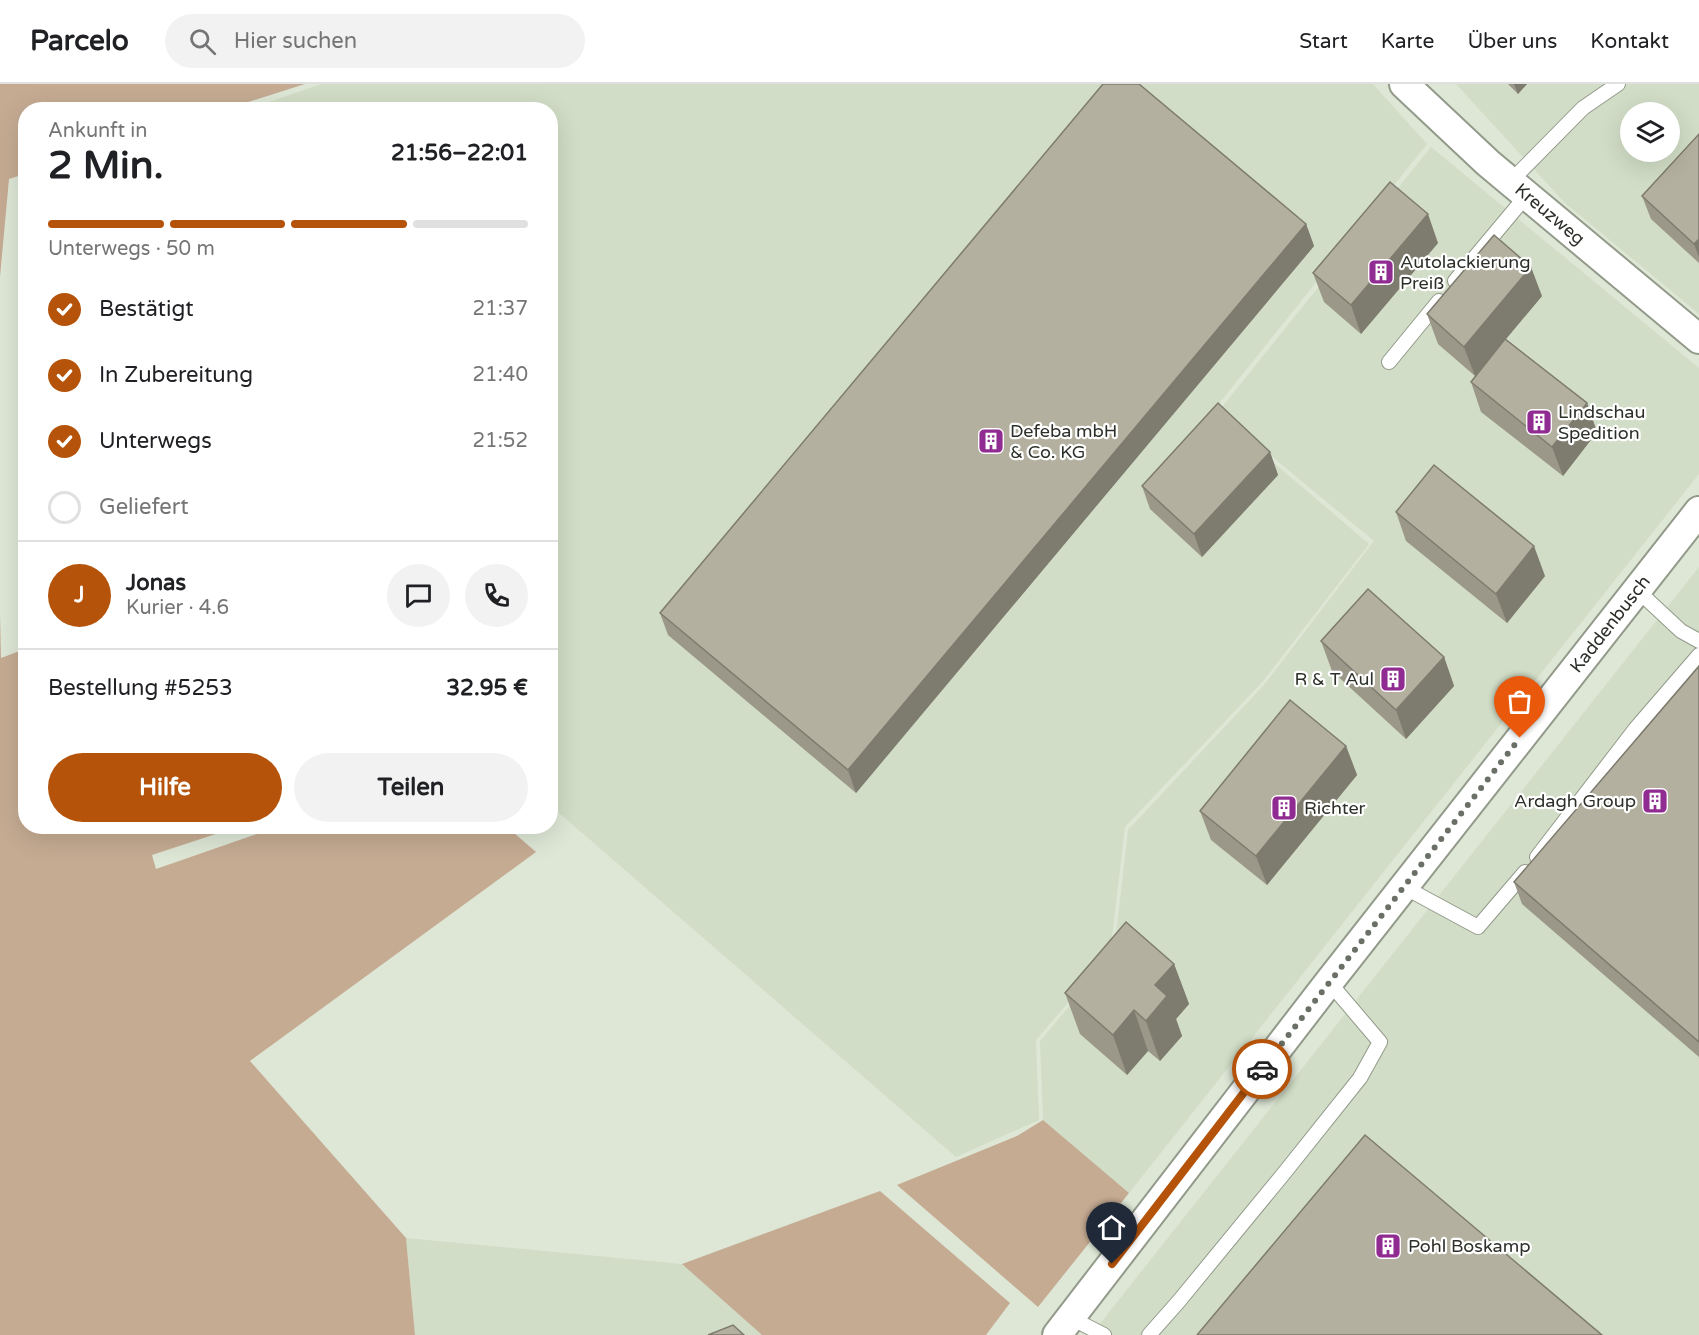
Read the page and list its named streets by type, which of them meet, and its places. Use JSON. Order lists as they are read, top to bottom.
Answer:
{
  "streets": {
    "street": ["Kreuzweg", "Kaddenbusch"]
  },
  "places": {
    "building": [
      "Autolackierung Preiß",
      "Lindschau Spedition",
      "Defeba mbH & Co. KG",
      "R & T Aul",
      "Ardagh Group",
      "Richter",
      "Pohl Boskamp"
    ]
  },
  "page": {
    "header": "Parcelo",
    "search": "Hier suchen",
    "nav": [
      "Start",
      "Karte",
      "Über uns",
      "Kontakt"
    ],
    "heading": ["2 Min.", "Ankunft in", "21:56–22:01"],
    "panel": [
      "Jonas",
      "Kurier · 4.6",
      "Bestellung #5253",
      "32.95 €"
    ],
    "bar": "Unterwegs · 50 m",
    "list": [
      ["Bestätigt", "21:37"],
      ["In Zubereitung", "21:40"],
      ["Unterwegs", "21:52"],
      "Geliefert"
    ],
    "round": "J",
    "buttons": ["Hilfe", "Teilen"]
  }
}
